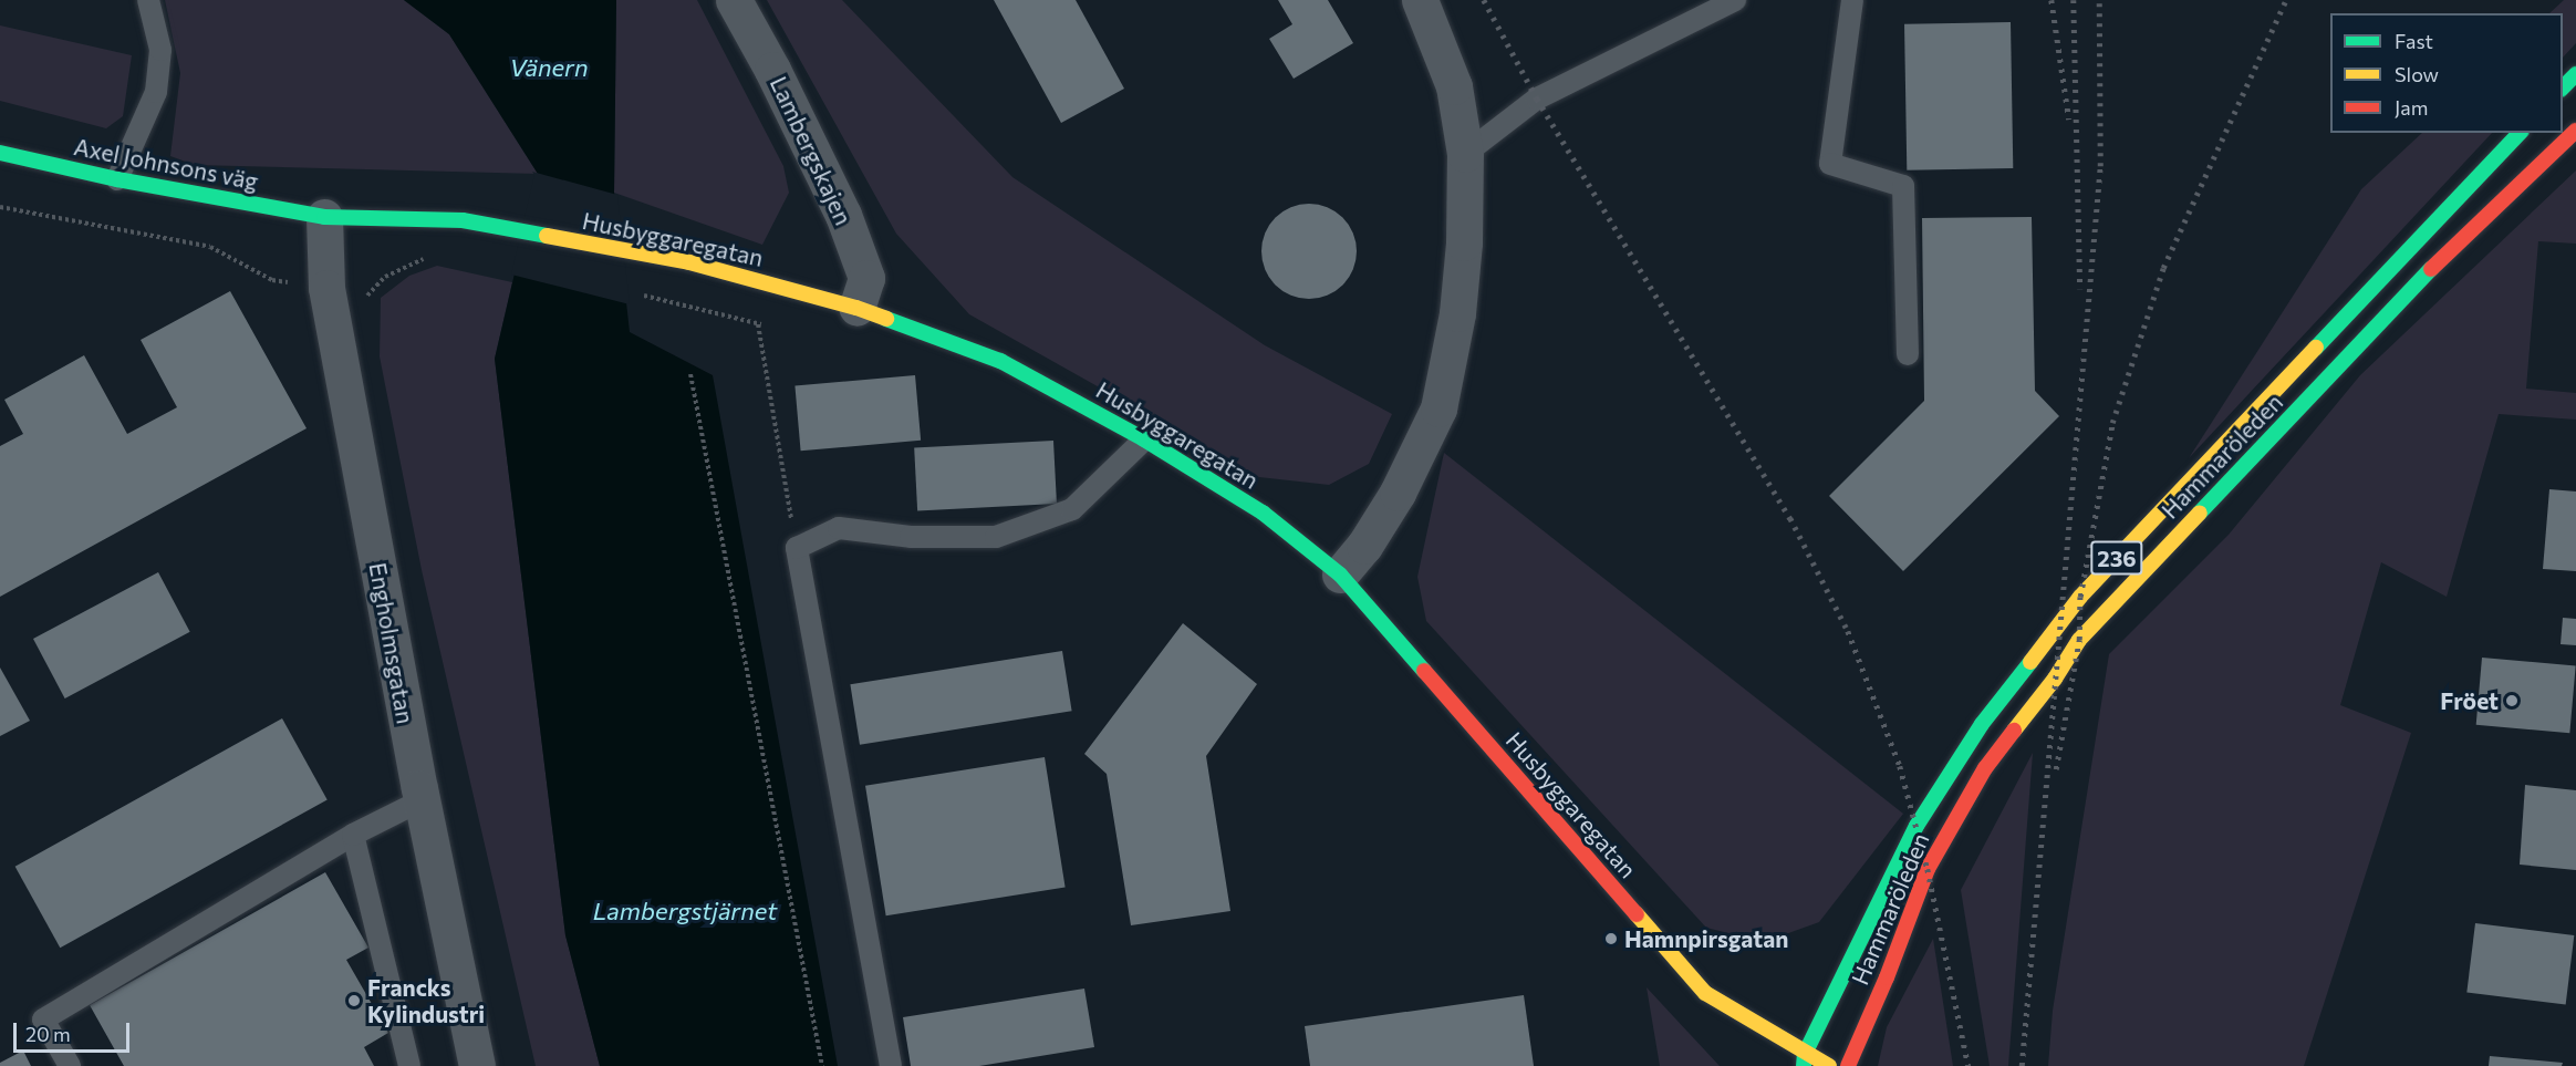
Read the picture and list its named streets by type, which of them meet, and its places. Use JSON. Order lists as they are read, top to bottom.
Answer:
{
  "streets": {
    "main road": [
      "Axel Johnsons väg",
      "Husbyggaregatan",
      "Hammaröleden",
      "236"
    ],
    "street": ["Lambergskajen", "Engholmsgatan"]
  },
  "crossings": [
    ["Lambergskajen", "Husbyggaregatan"],
    ["Axel Johnsons väg", "Husbyggaregatan"],
    ["Axel Johnsons väg", "Engholmsgatan"],
    ["Husbyggaregatan", "Hammaröleden"],
    ["Husbyggaregatan", "Engholmsgatan"]
  ],
  "water": ["Vänern", "Lambergstjärnet"],
  "places": ["Fröet", "Hamnpirsgatan", "Francks Kylindustri"],
  "legend": ["Fast", "Slow", "Jam"],
  "scale_bar": "20 m"
}
